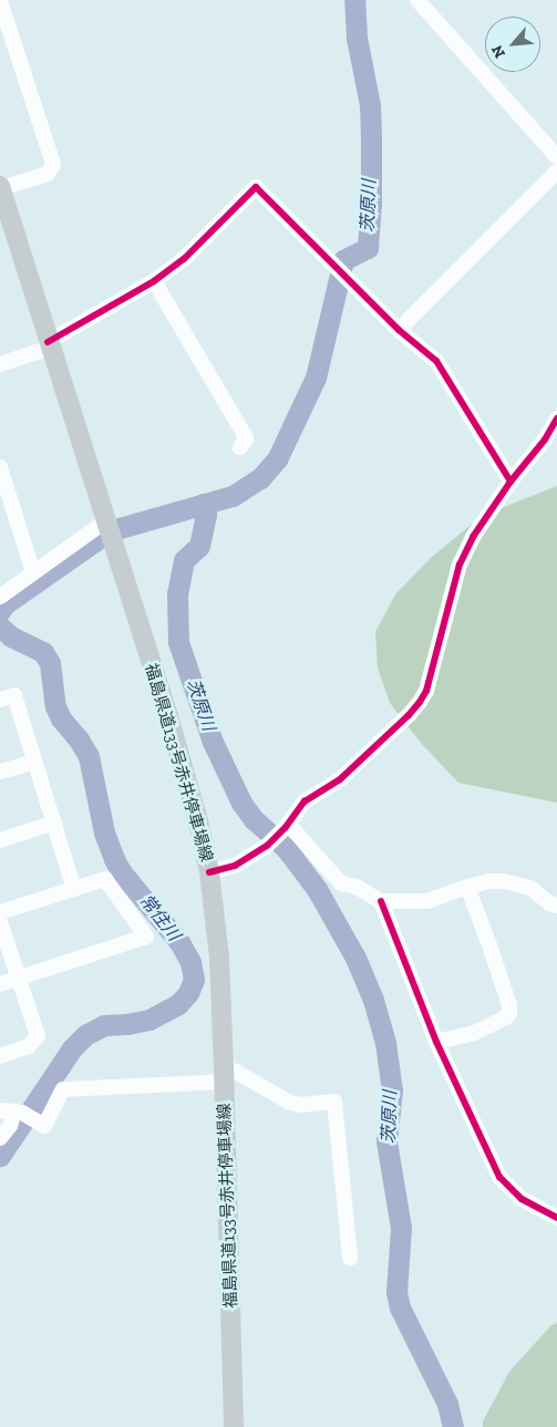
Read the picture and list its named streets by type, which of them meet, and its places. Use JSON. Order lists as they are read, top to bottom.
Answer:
{
  "streets": {
    "main road": ["福島県道133号赤井停車場線"]
  },
  "water": ["茨原川", "常住川"],
  "north": "bottom left"
}
